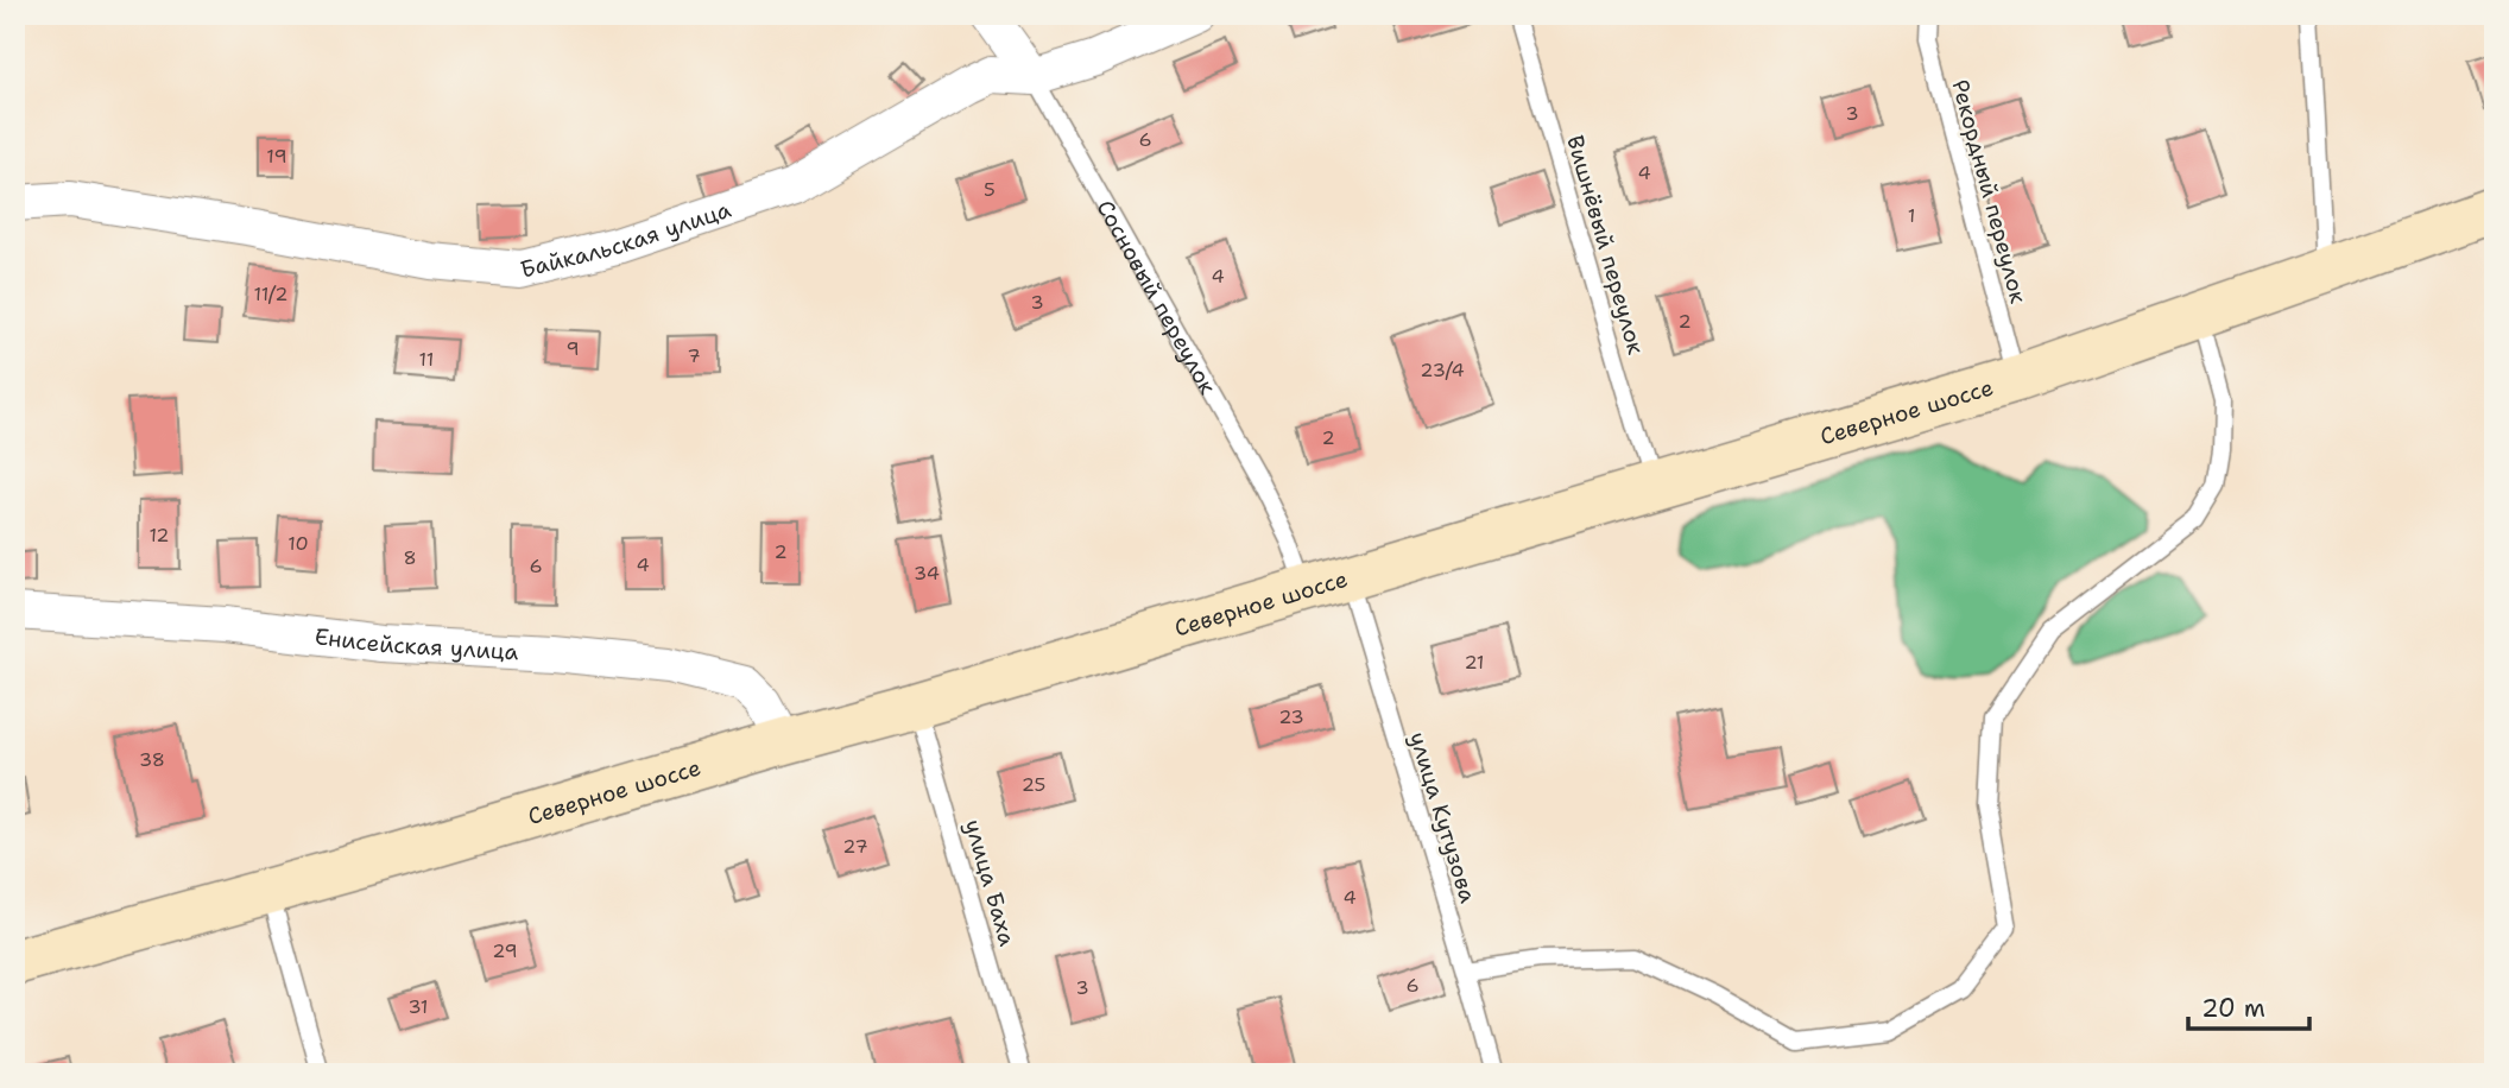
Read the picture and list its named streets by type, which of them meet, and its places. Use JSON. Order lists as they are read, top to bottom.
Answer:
{
  "streets": {
    "main road": ["Северное шоссе"],
    "street": ["Байкальская улица", "Сосновый переулок", "Енисейская улица"],
    "lane": [
      "Рекордный переулок",
      "Вишнёвый переулок",
      "улица Кутузова",
      "улица Баха"
    ]
  },
  "crossings": [
    ["Рекордный переулок", "Северное шоссе"],
    ["Байкальская улица", "Сосновый переулок"],
    ["Вишнёвый переулок", "Северное шоссе"],
    ["Сосновый переулок", "Северное шоссе"],
    ["Сосновый переулок", "улица Кутузова"],
    ["Северное шоссе", "Енисейская улица"],
    ["Северное шоссе", "улица Кутузова"],
    ["Северное шоссе", "улица Баха"]
  ],
  "house_numbers": [
    "3",
    "6",
    "19",
    "4",
    "5",
    "1",
    "4",
    "11/2",
    "3",
    "2",
    "9",
    "7",
    "11",
    "23/4",
    "2",
    "12",
    "10",
    "2",
    "8",
    "4",
    "6",
    "34",
    "21",
    "23",
    "38",
    "25",
    "27",
    "4",
    "29",
    "6",
    "3",
    "31"
  ],
  "scale_bar": "20 m"
}
